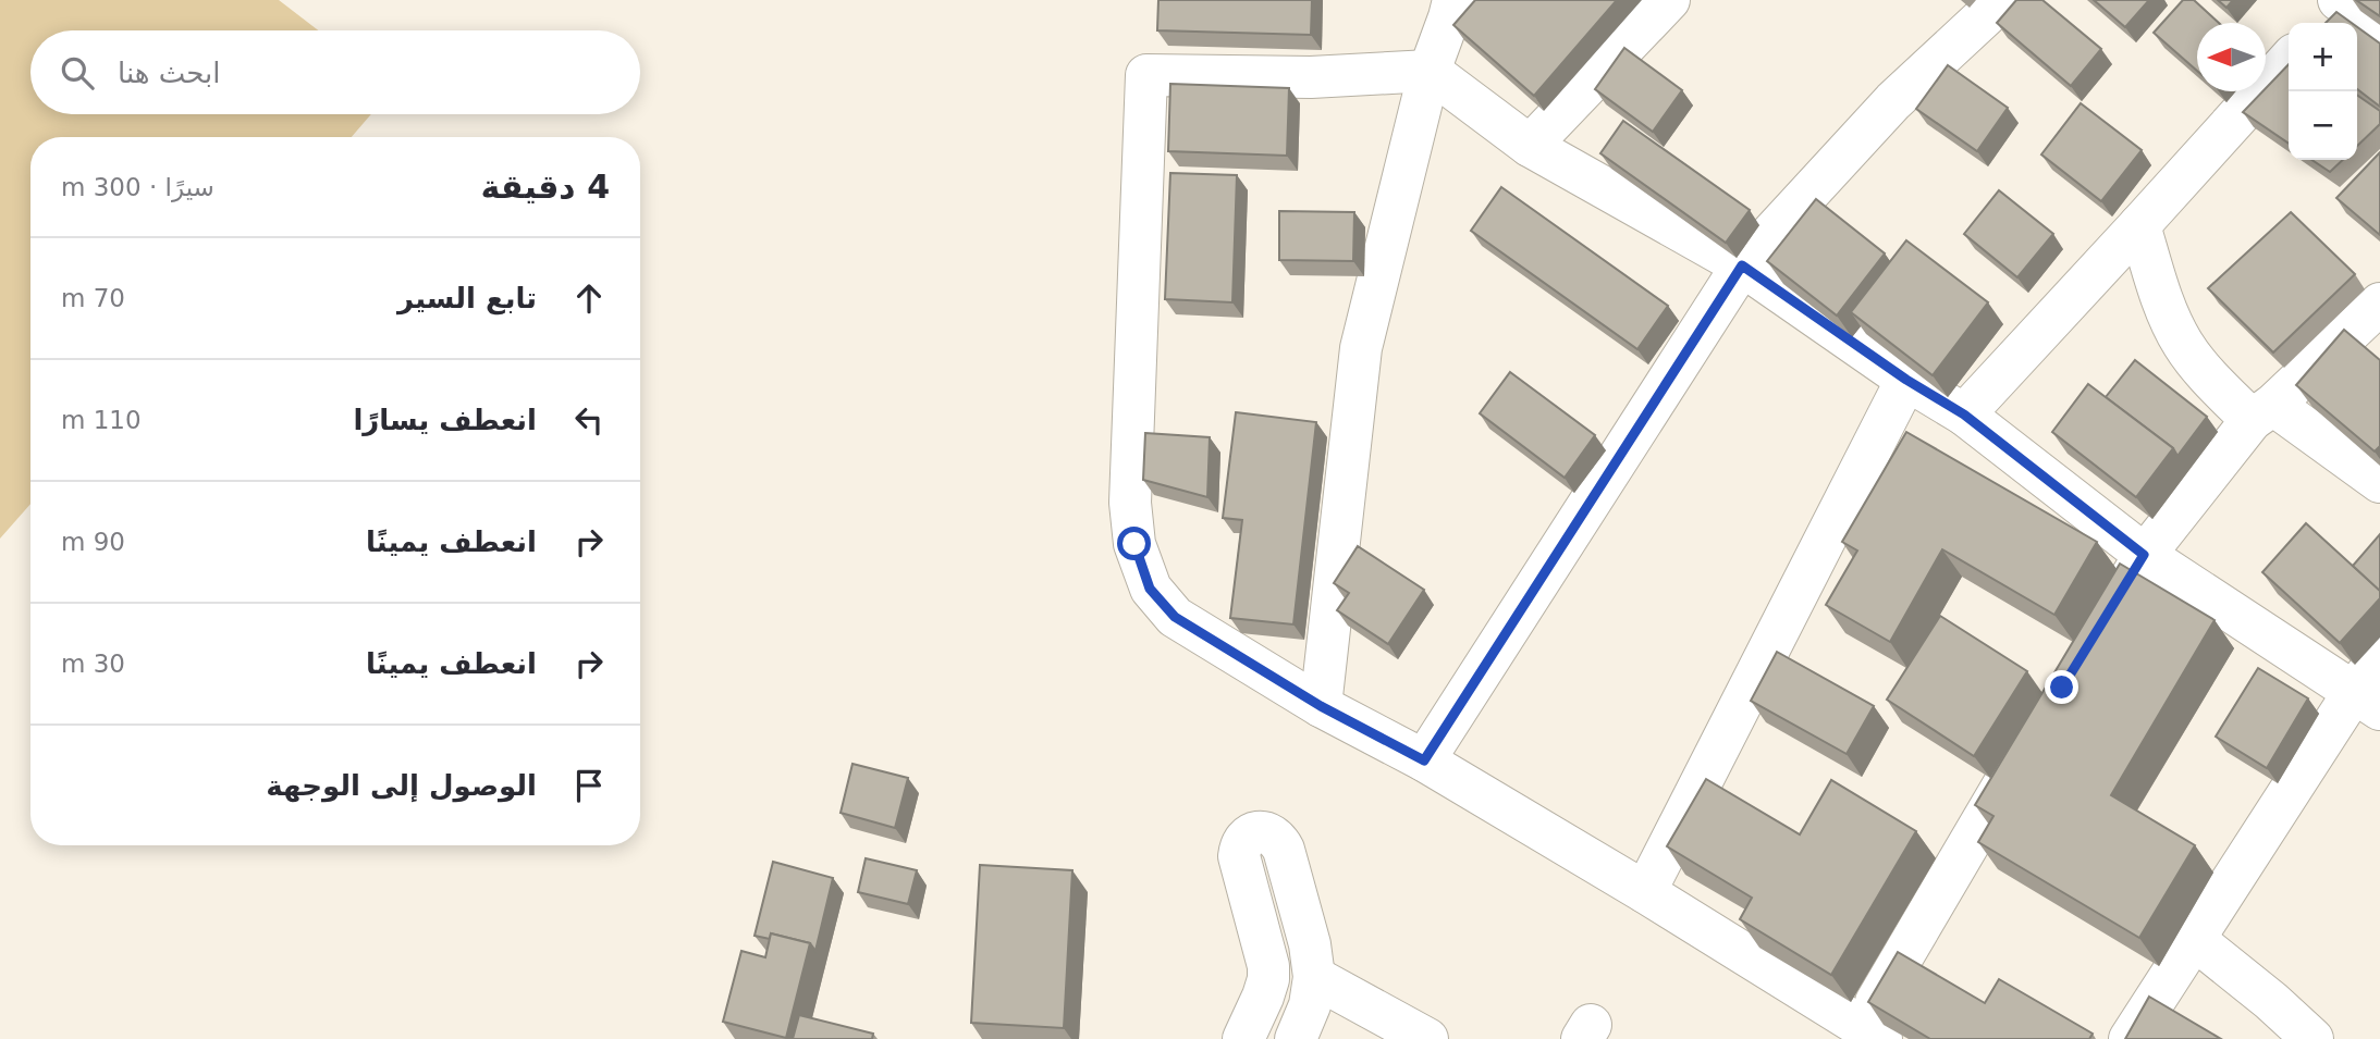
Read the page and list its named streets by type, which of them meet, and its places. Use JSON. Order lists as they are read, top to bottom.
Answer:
{
  "north": "left",
  "page": {
    "map_buttons": ["+", "−"],
    "search": "ابحث هنا",
    "heading": ["4 دقيقة", "سيرًا · 300 m"],
    "list": [
      ["تابع السير", "70 m"],
      ["انعطف يسارًا", "110 m"],
      ["انعطف يمينًا", "90 m"],
      ["انعطف يمينًا", "30 m"],
      "الوصول إلى الوجهة"
    ]
  }
}
